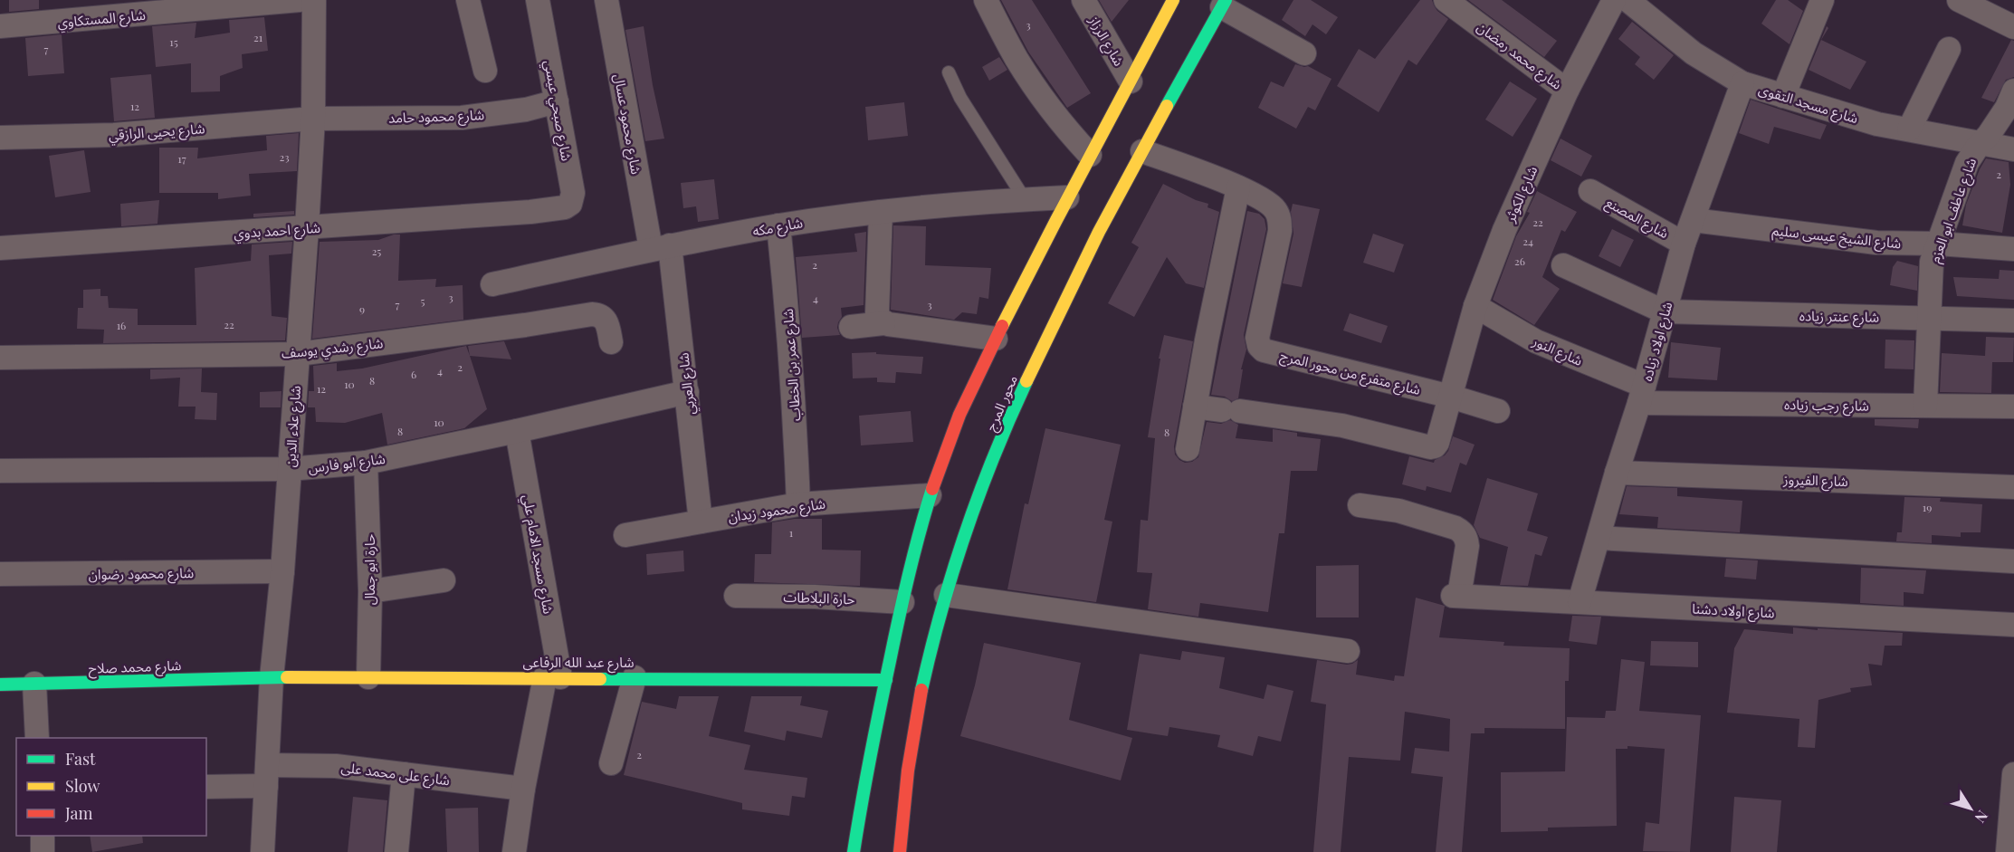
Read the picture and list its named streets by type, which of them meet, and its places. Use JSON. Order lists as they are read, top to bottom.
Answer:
{
  "streets": {
    "main road": ["محور المرج", "شارع عبد الله الرفاعى", "شارع محمد صلاح"],
    "street": [
      "شارع المستكاوي",
      "شارع الرزاز",
      "شارع محمد رمضان",
      "شارع مسجد التقوى",
      "شارع صبحي عيسي",
      "شارع محمود حامد",
      "شارع محمود عسال",
      "شارع يحيى الرازقي",
      "شارع الكوثر",
      "شارع عاطف ابو العزم",
      "شارع المصنع",
      "شارع مكه",
      "شارع احمد بدوي",
      "شارع الشيخ عيسى سليم",
      "شارع عنتر زياده",
      "شارع اولاد زياده",
      "شارع رشدي يوسف",
      "شارع النور",
      "شارع عمر بن الخطاب",
      "شارع متفرع من محور المرج",
      "شارع العربي",
      "شارع رجب زياده",
      "شارع علاء الدين",
      "شارع ابو فارس",
      "شارع الفيروز",
      "شارع محمود زيدان",
      "شارع مسجد الامام علي",
      "حارة ابو جمال",
      "شارع محمود رضوان",
      "حارة البلاطات",
      "شارع اولاد دشنا",
      "شارع على محمد على"
    ]
  },
  "crossings": [
    ["شارع محمد رمضان", "شارع الكوثر"],
    ["شارع مسجد التقوى", "شارع عاطف ابو العزم"],
    ["شارع مسجد التقوى", "شارع اولاد زياده"],
    ["شارع صبحي عيسي", "شارع محمود حامد"],
    ["شارع صبحي عيسي", "شارع احمد بدوي"],
    ["شارع محمود حامد", "شارع يحيى الرازقي"],
    ["شارع محمود حامد", "شارع علاء الدين"],
    ["شارع محمود عسال", "شارع مكه"],
    ["شارع محمود عسال", "شارع العربي"],
    ["شارع يحيى الرازقي", "شارع علاء الدين"],
    ["شارع الكوثر", "شارع النور"],
    ["شارع الكوثر", "شارع متفرع من محور المرج"],
    ["شارع عاطف ابو العزم", "شارع الشيخ عيسى سليم"],
    ["شارع عاطف ابو العزم", "شارع عنتر زياده"],
    ["شارع عاطف ابو العزم", "شارع رجب زياده"],
    ["شارع المصنع", "شارع اولاد زياده"],
    ["شارع مكه", "شارع عمر بن الخطاب"],
    ["شارع مكه", "شارع العربي"],
    ["شارع احمد بدوي", "شارع علاء الدين"],
    ["شارع الشيخ عيسى سليم", "شارع اولاد زياده"],
    ["شارع عنتر زياده", "شارع اولاد زياده"],
    ["شارع اولاد زياده", "شارع النور"],
    ["شارع اولاد زياده", "شارع رجب زياده"],
    ["شارع اولاد زياده", "شارع الفيروز"],
    ["شارع اولاد زياده", "شارع اولاد دشنا"],
    ["شارع رشدي يوسف", "شارع علاء الدين"],
    ["شارع النور", "شارع رجب زياده"],
    ["شارع عمر بن الخطاب", "شارع محمود زيدان"],
    ["شارع متفرع من محور المرج", "محور المرج"],
    ["شارع العربي", "شارع ابو فارس"],
    ["شارع العربي", "شارع محمود زيدان"],
    ["شارع علاء الدين", "شارع ابو فارس"],
    ["شارع علاء الدين", "شارع محمود رضوان"],
    ["شارع علاء الدين", "شارع عبد الله الرفاعى"],
    ["شارع علاء الدين", "شارع محمد صلاح"],
    ["شارع علاء الدين", "شارع على محمد على"],
    ["شارع ابو فارس", "شارع مسجد الامام علي"],
    ["شارع ابو فارس", "حارة ابو جمال"],
    ["شارع مسجد الامام علي", "شارع عبد الله الرفاعى"],
    ["حارة ابو جمال", "شارع عبد الله الرفاعى"],
    ["شارع عبد الله الرفاعى", "شارع محمد صلاح"]
  ],
  "house_numbers": [
    "3",
    "21",
    "15",
    "7",
    "12",
    "23",
    "17",
    "2",
    "22",
    "24",
    "25",
    "26",
    "2",
    "3",
    "4",
    "5",
    "7",
    "3",
    "9",
    "22",
    "16",
    "2",
    "4",
    "6",
    "8",
    "10",
    "12",
    "10",
    "8",
    "8",
    "19",
    "1",
    "2"
  ],
  "legend": ["Fast", "Slow", "Jam"],
  "north": "bottom right"
}
